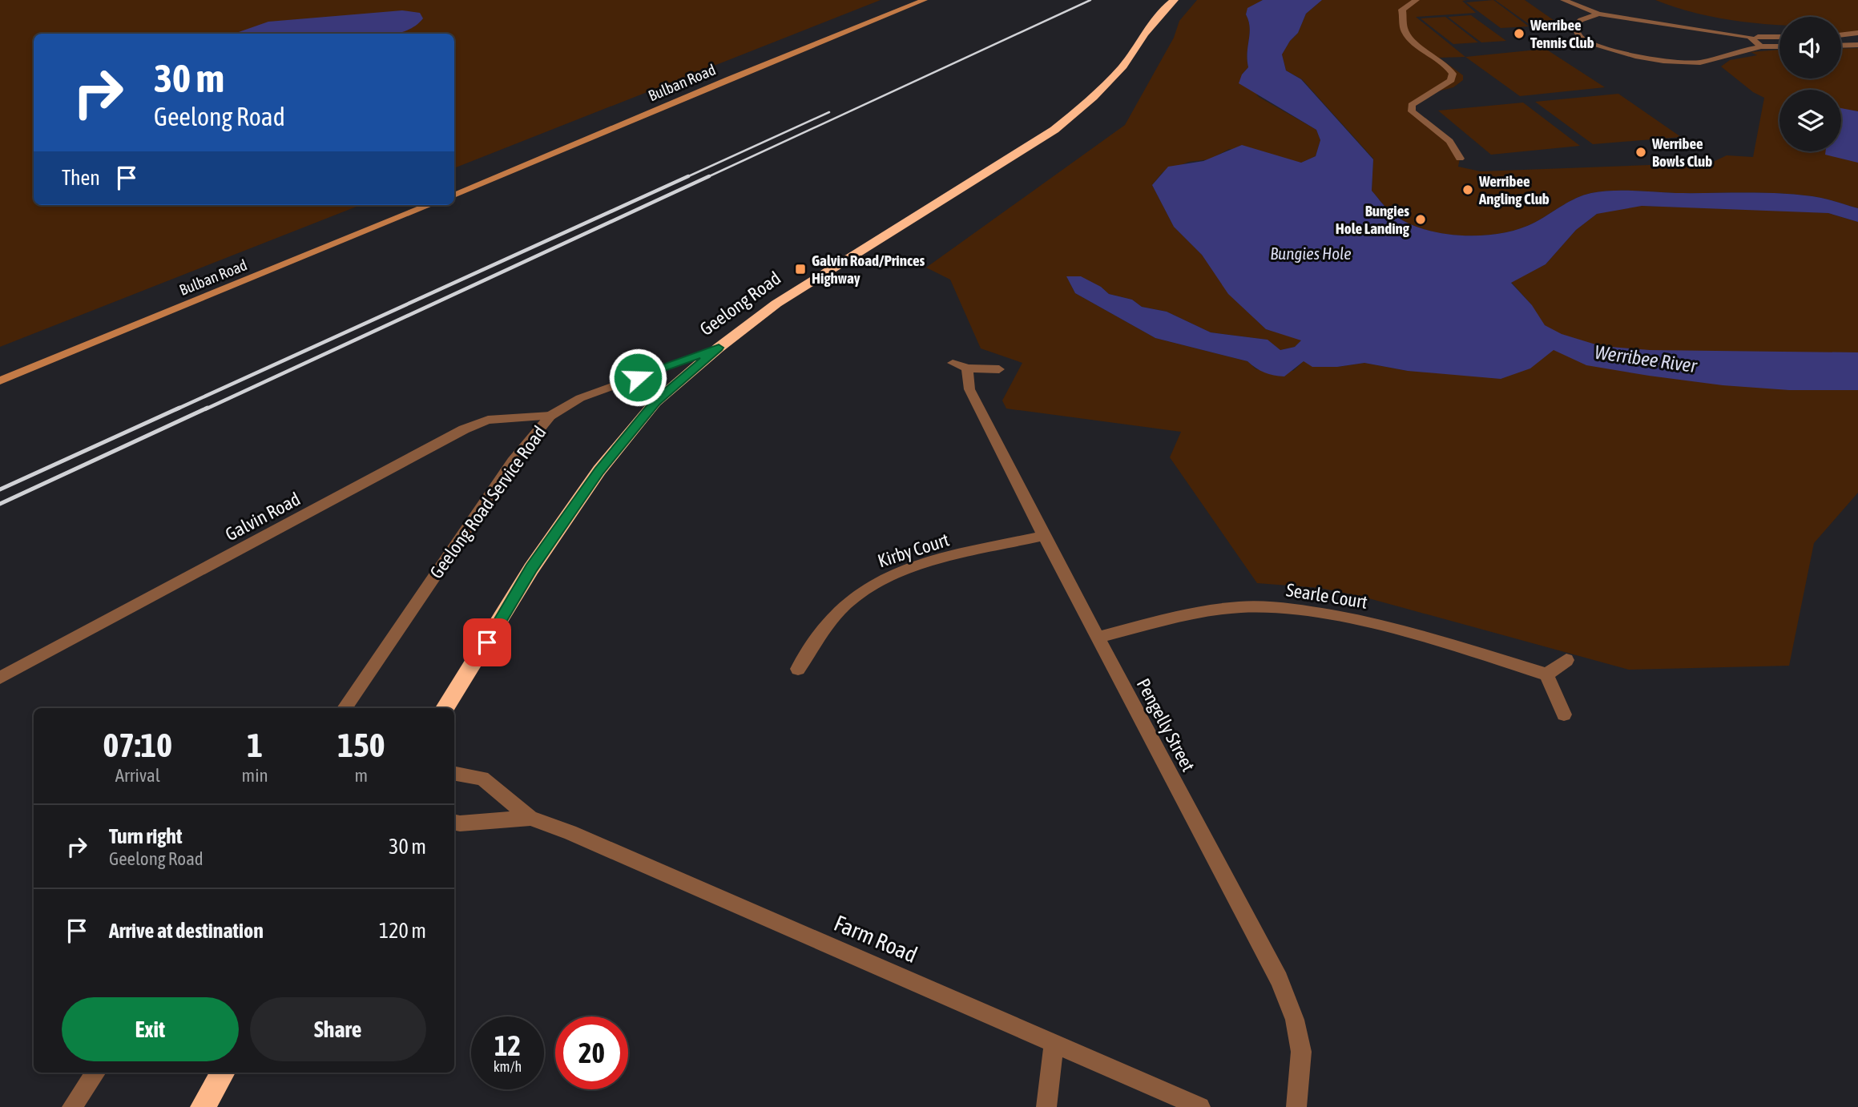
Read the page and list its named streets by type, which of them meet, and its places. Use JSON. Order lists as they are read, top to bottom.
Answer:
{
  "streets": {
    "highway": ["Geelong Road"],
    "street": [
      "Bulban Road",
      "Geelong Road Service Road",
      "Galvin Road",
      "Kirby Court",
      "Searle Court",
      "Pengelly Street",
      "Farm Road"
    ]
  },
  "crossings": [
    ["Geelong Road", "Geelong Road Service Road"],
    ["Geelong Road Service Road", "Galvin Road"],
    ["Kirby Court", "Pengelly Street"],
    ["Searle Court", "Pengelly Street"]
  ],
  "water": ["Bungies Hole", "Werribee River"],
  "places": {
    "other": [
      "Werribee Tennis Club",
      "Werribee Bowls Club",
      "Werribee Angling Club",
      "Bungies Hole Landing"
    ],
    "transit": ["Galvin Road/Princes Highway"]
  },
  "page": {
    "turn": ["30 m", "Geelong Road"],
    "then": "Then",
    "eta": [
      "07:10",
      "Arrival",
      "1",
      "min",
      "150",
      "m"
    ],
    "list": [
      {
        "name": "Turn right",
        "note": "Geelong Road",
        "value": "30 m"
      },
      {
        "name": "Arrive at destination",
        "value": "120 m"
      }
    ],
    "buttons": ["Exit", "Share"],
    "speed": "12 km/h",
    "limit": "20"
  }
}
